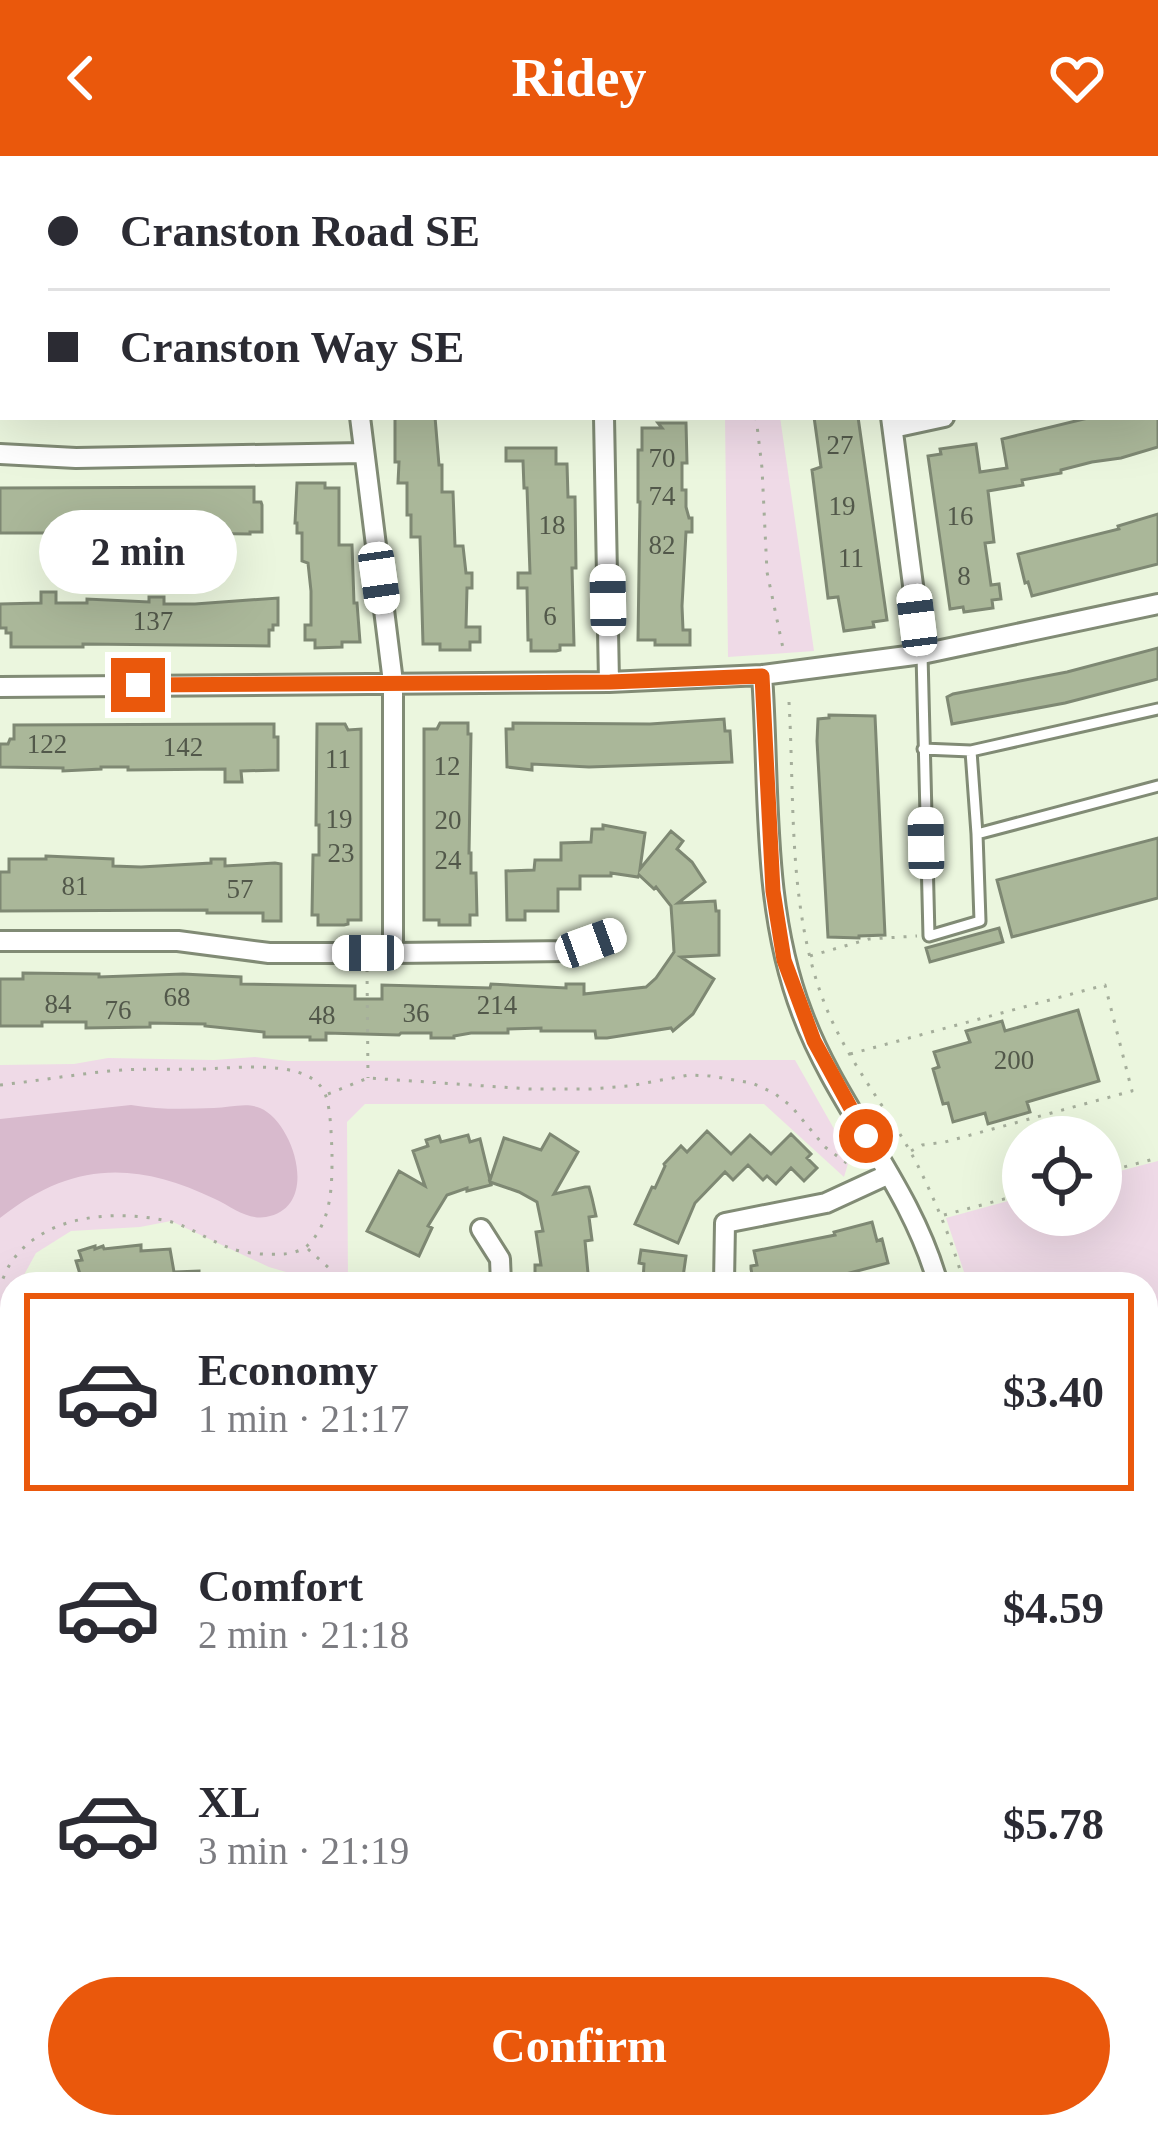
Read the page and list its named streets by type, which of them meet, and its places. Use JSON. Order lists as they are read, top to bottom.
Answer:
{
  "house_numbers": [
    "27",
    "70",
    "74",
    "19",
    "16",
    "18",
    "82",
    "11",
    "8",
    "6",
    "137",
    "122",
    "142",
    "11",
    "12",
    "19",
    "20",
    "23",
    "24",
    "81",
    "57",
    "68",
    "84",
    "214",
    "76",
    "36",
    "48",
    "200"
  ],
  "page": {
    "header": "Ridey",
    "banner": ["Cranston Road SE", "Cranston Way SE"],
    "bubble": "2 min",
    "list": [
      {
        "name": "Economy",
        "note": "1 min · 21:17",
        "value": "$3.40"
      },
      {
        "name": "Comfort",
        "note": "2 min · 21:18",
        "value": "$4.59"
      },
      {
        "name": "XL",
        "note": "3 min · 21:19",
        "value": "$5.78"
      }
    ],
    "buttons": "Confirm"
  }
}
